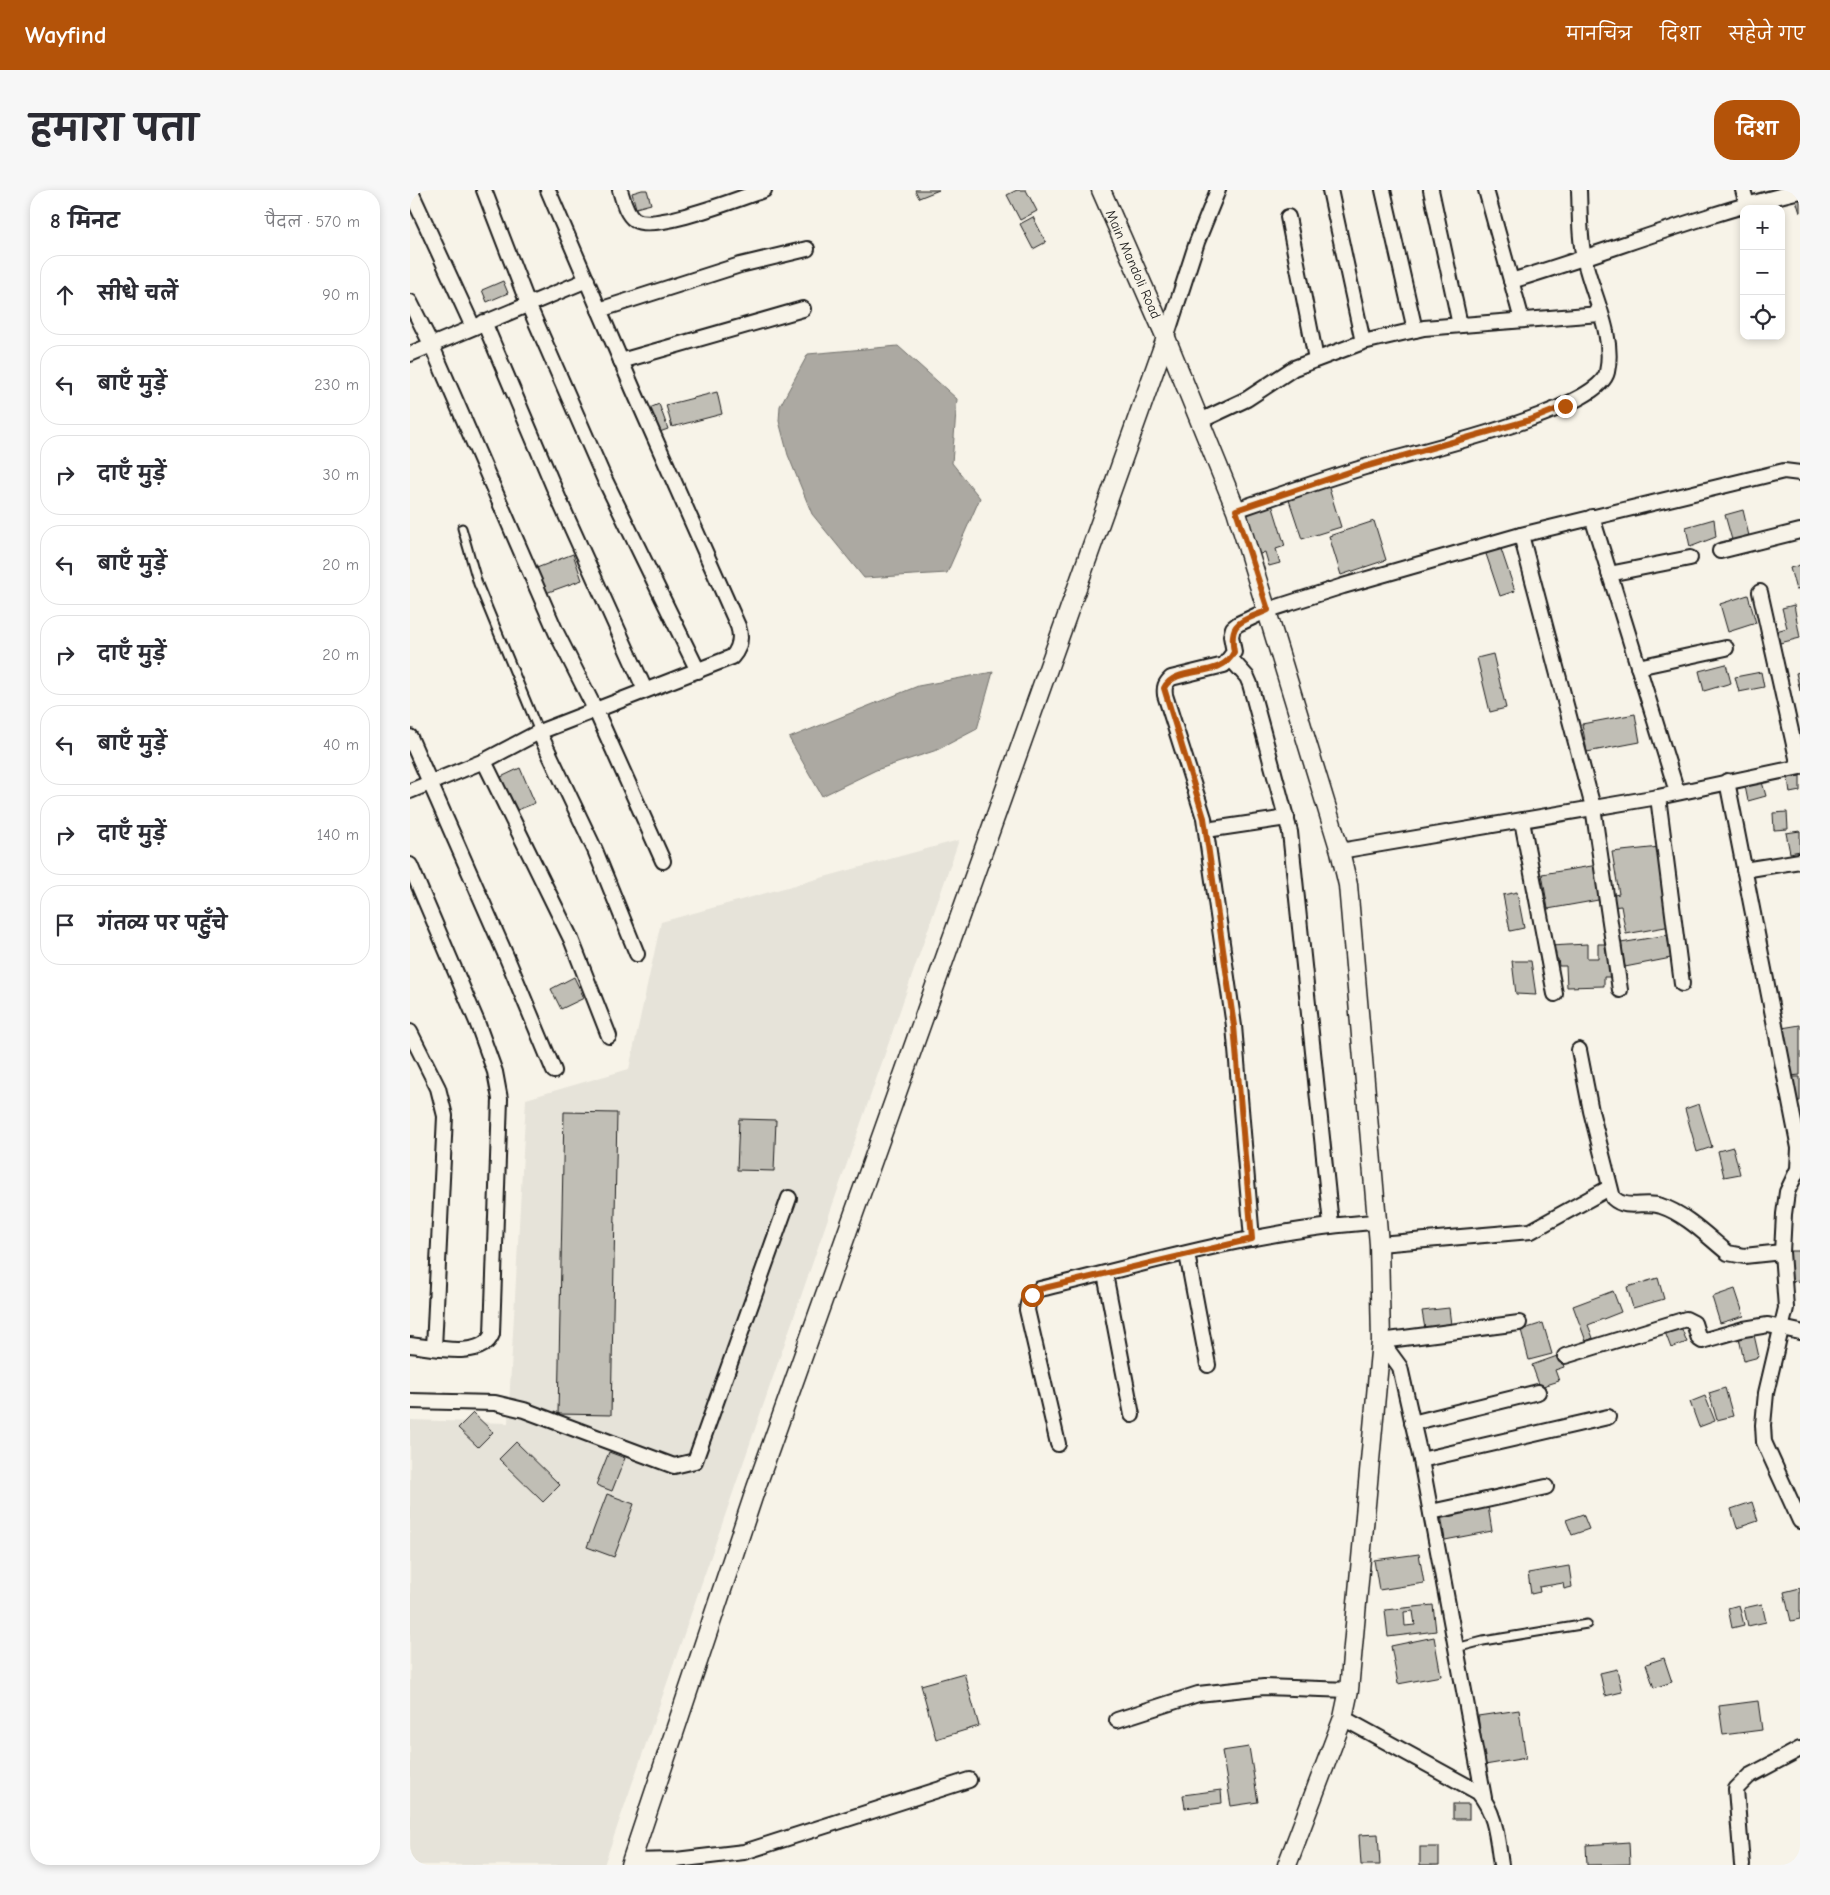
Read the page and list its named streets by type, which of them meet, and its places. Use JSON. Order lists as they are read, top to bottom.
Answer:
{
  "streets": {
    "street": ["Main Mandoli Road"]
  },
  "page": {
    "header": "Wayfind",
    "nav": ["मानचित्र", "दिशा", "सहेजे गए"],
    "title": "हमारा पता",
    "buttons": "दिशा",
    "heading": ["8 मिनट", "पैदल · 570 m"],
    "map_buttons": ["+", "−"],
    "list": [
      ["सीधे चलें", "90 m"],
      ["बाएँ मुड़ें", "230 m"],
      ["दाएँ मुड़ें", "30 m"],
      ["बाएँ मुड़ें", "20 m"],
      ["दाएँ मुड़ें", "20 m"],
      ["बाएँ मुड़ें", "40 m"],
      ["दाएँ मुड़ें", "140 m"],
      "गंतव्य पर पहुँचे"
    ]
  }
}
